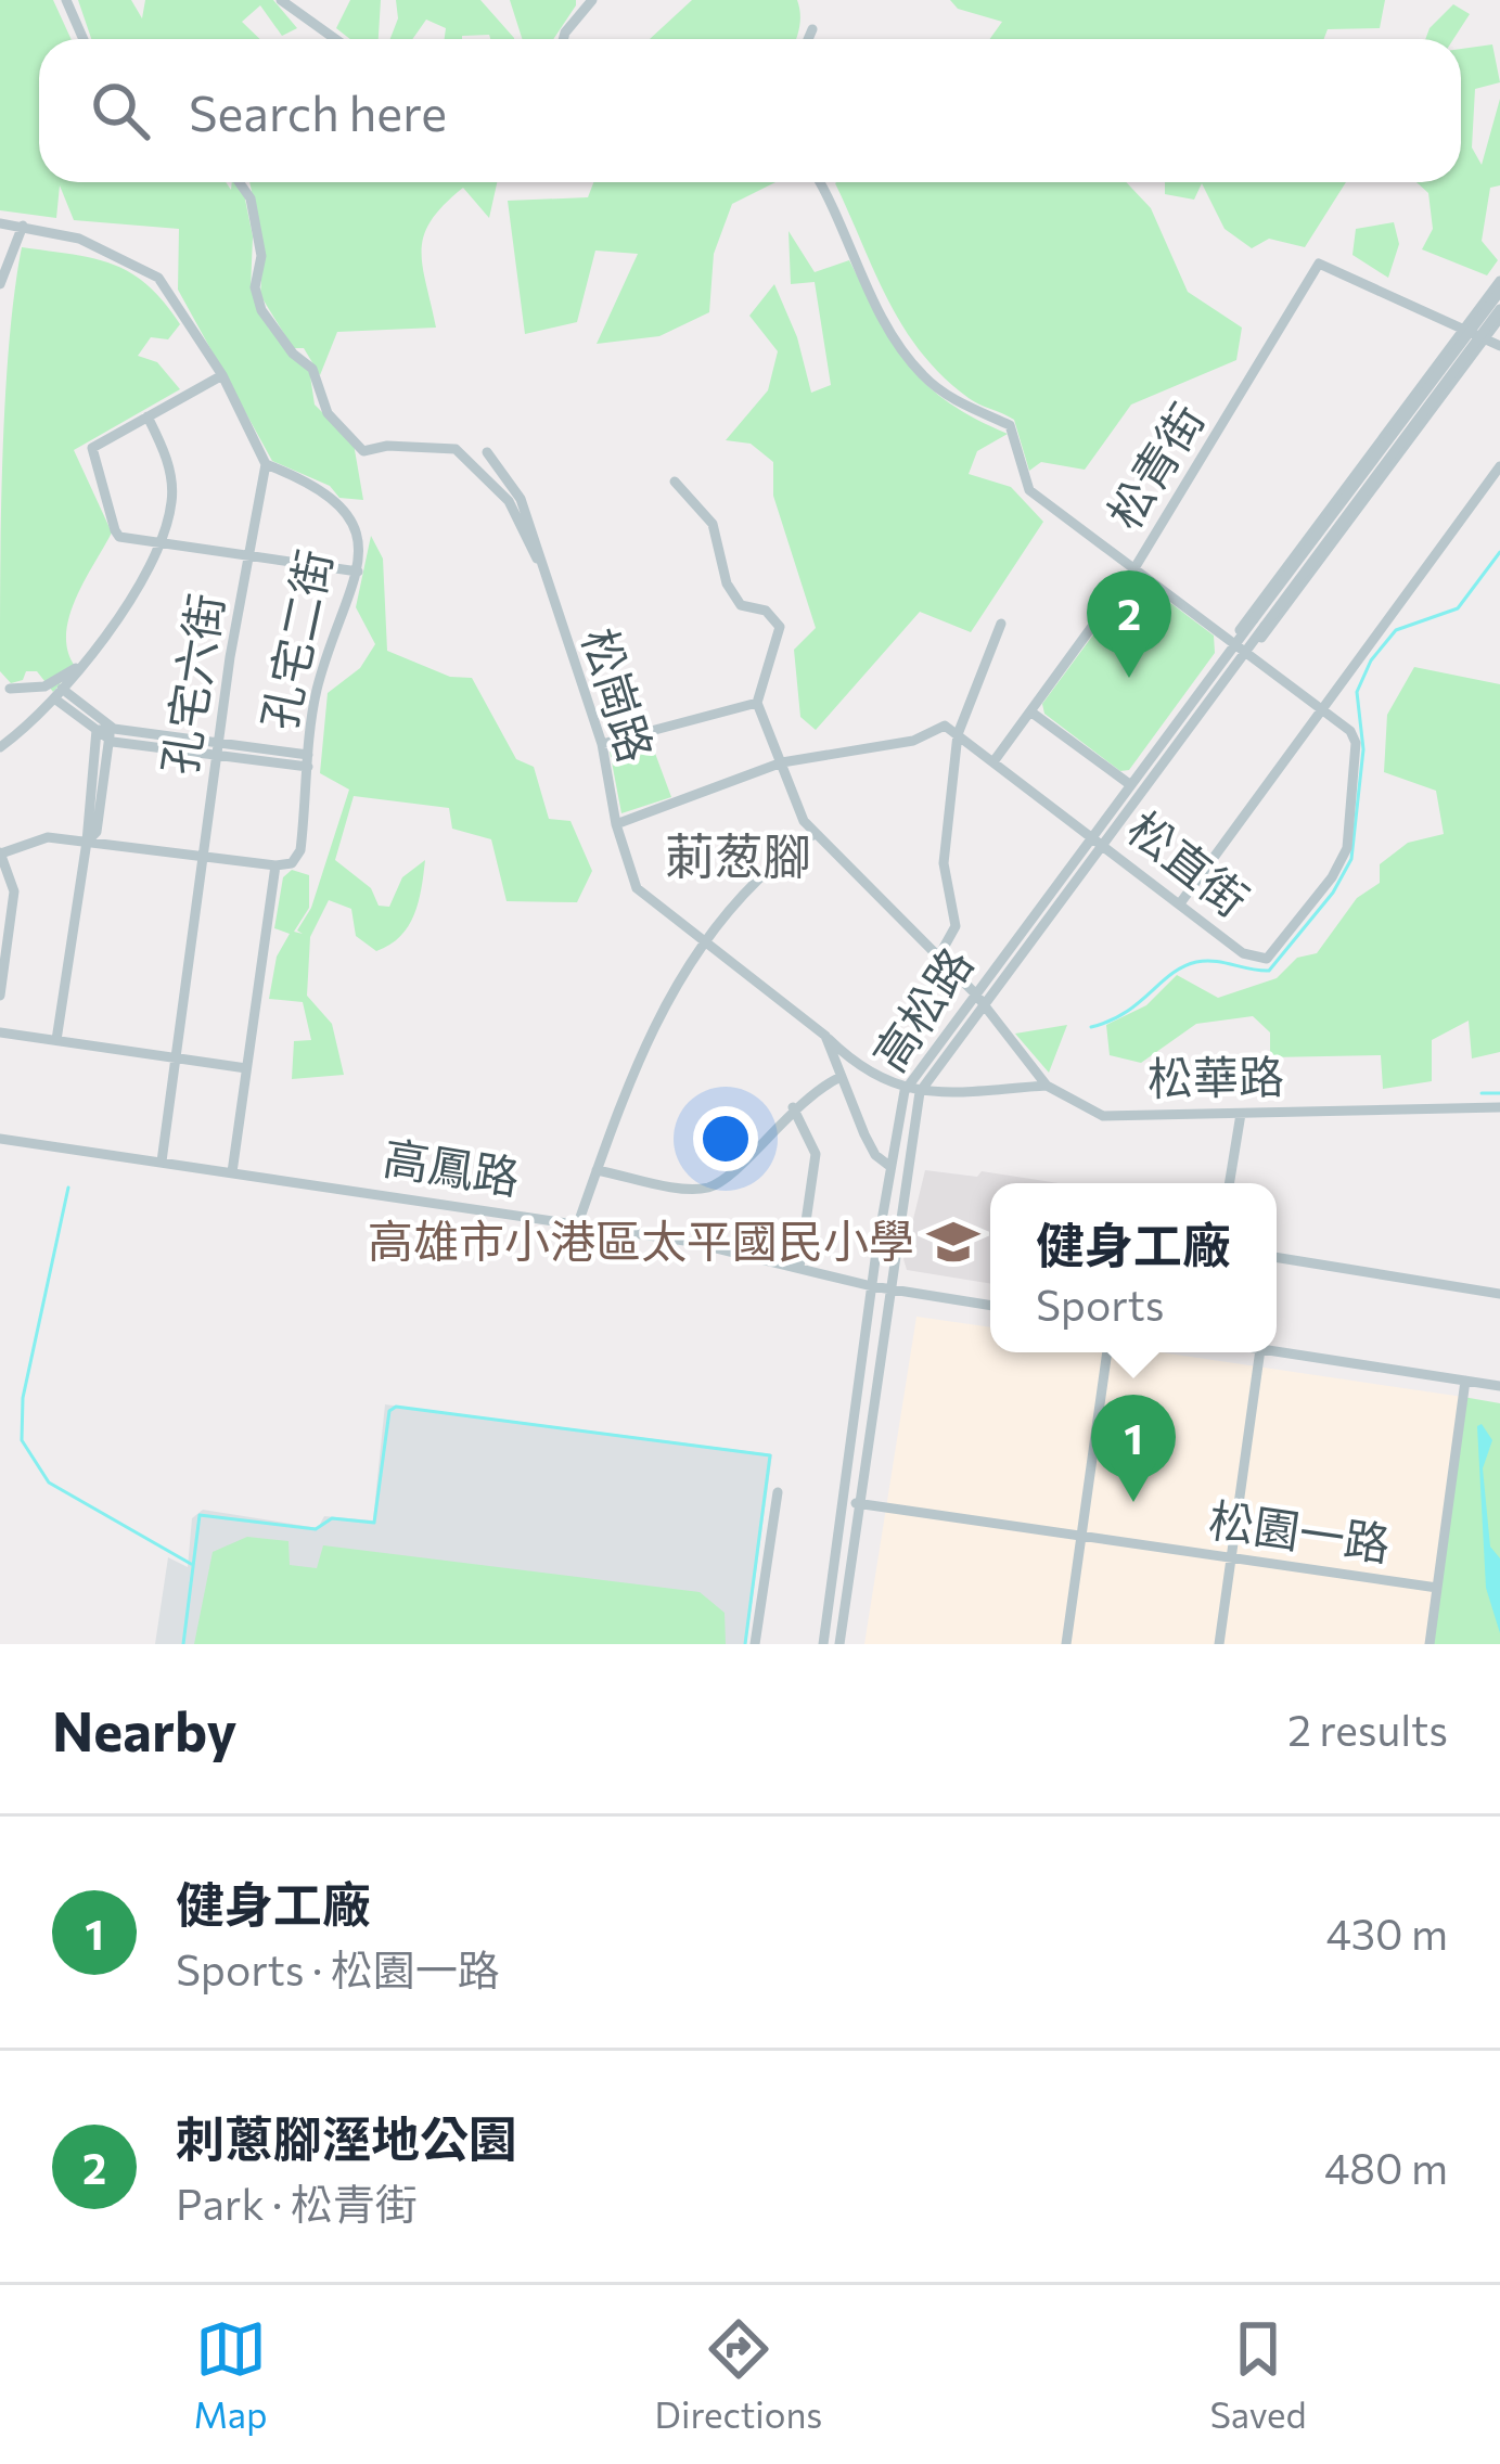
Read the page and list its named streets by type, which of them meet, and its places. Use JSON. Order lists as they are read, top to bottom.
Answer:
{
  "streets": {
    "street": [
      "松青街",
      "孔宅二街",
      "孔宅六街",
      "松崗路",
      "松直街",
      "高松路",
      "松華路",
      "高鳳路",
      "松園一路"
    ]
  },
  "crossings": [
    ["松青街", "松直街"],
    ["松青街", "高松路"],
    ["孔宅二街", "孔宅六街"],
    ["孔宅二街", "高鳳路"],
    ["孔宅六街", "高鳳路"],
    ["松崗路", "高松路"],
    ["松直街", "高松路"],
    ["高松路", "松華路"],
    ["高松路", "高鳳路"],
    ["高松路", "松園一路"]
  ],
  "districts": ["莿葱腳"],
  "places": {
    "school or university": ["高雄市小港區太平國民小學"]
  },
  "page": {
    "search": "Search here",
    "pins": ["2", "1"],
    "popup": ["健身工廠", "Sports"],
    "heading": ["Nearby", "2 results"],
    "list": [
      {
        "mark": "1",
        "name": "健身工廠",
        "note": "Sports · 松園一路",
        "value": "430 m"
      },
      {
        "mark": "2",
        "name": "刺蔥腳溼地公園",
        "note": "Park · 松青街",
        "value": "480 m"
      }
    ],
    "nav": ["Map", "Directions", "Saved"]
  }
}
